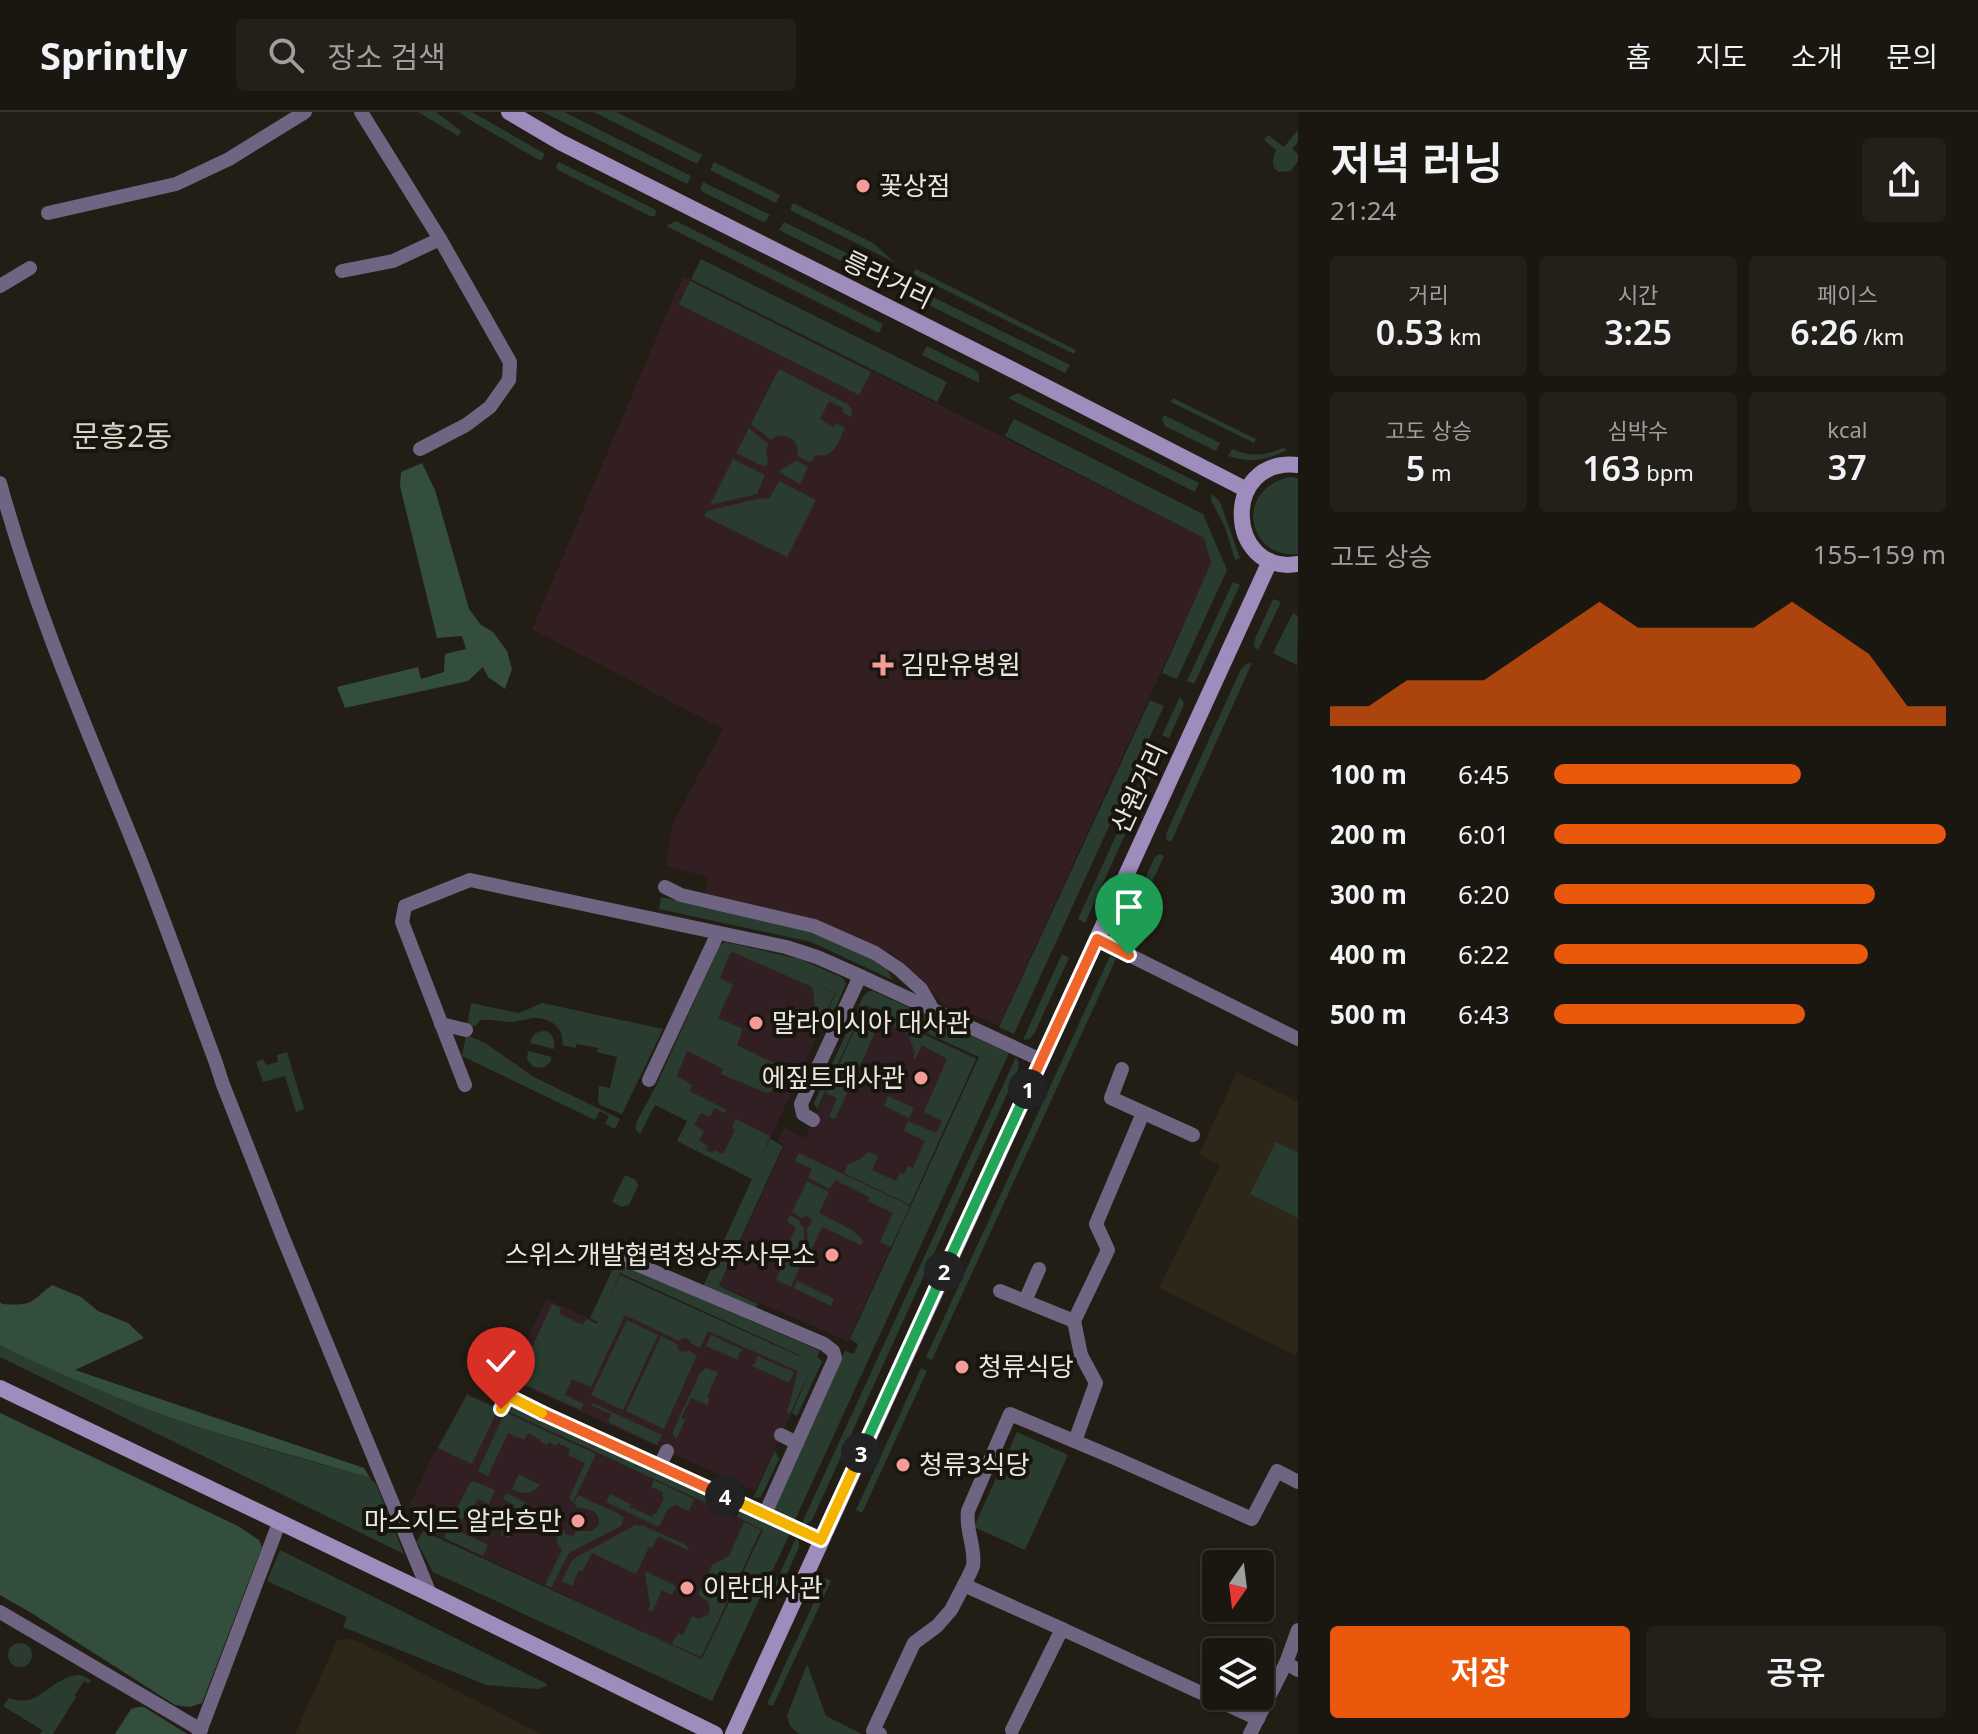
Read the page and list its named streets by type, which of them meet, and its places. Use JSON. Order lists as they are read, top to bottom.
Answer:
{
  "streets": {
    "main road": ["릉라거리", "산원거리"]
  },
  "districts": ["문흥2동"],
  "places": {
    "other": [
      "꽃상점",
      "말라이시아 대사관",
      "에짚트대사관",
      "스위스개발협력청상주사무소",
      "청류식당",
      "청류3식당",
      "마스지드 알라흐만",
      "이란대사관"
    ],
    "health": ["김만유병원"]
  },
  "north": "bottom",
  "page": {
    "header": "Sprintly",
    "search": "장소 검색",
    "nav": [
      "홈",
      "지도",
      "소개",
      "문의"
    ],
    "heading": ["저녁 러닝", "21:24"],
    "stats": [
      ["거리", "0.53 km"],
      ["시간", "3:25"],
      ["페이스", "6:26 /km"],
      ["고도 상승", "5 m"],
      ["심박수", "163 bpm"],
      ["kcal", "37"]
    ],
    "chart": ["고도 상승", "155–159 m"],
    "list": [
      {
        "name": "100 m",
        "note": "6:45"
      },
      {
        "name": "200 m",
        "note": "6:01"
      },
      {
        "name": "300 m",
        "note": "6:20"
      },
      {
        "name": "400 m",
        "note": "6:22"
      },
      {
        "name": "500 m",
        "note": "6:43"
      }
    ],
    "pins": [
      "1",
      "2",
      "3",
      "4"
    ],
    "buttons": ["저장", "공유"]
  }
}
